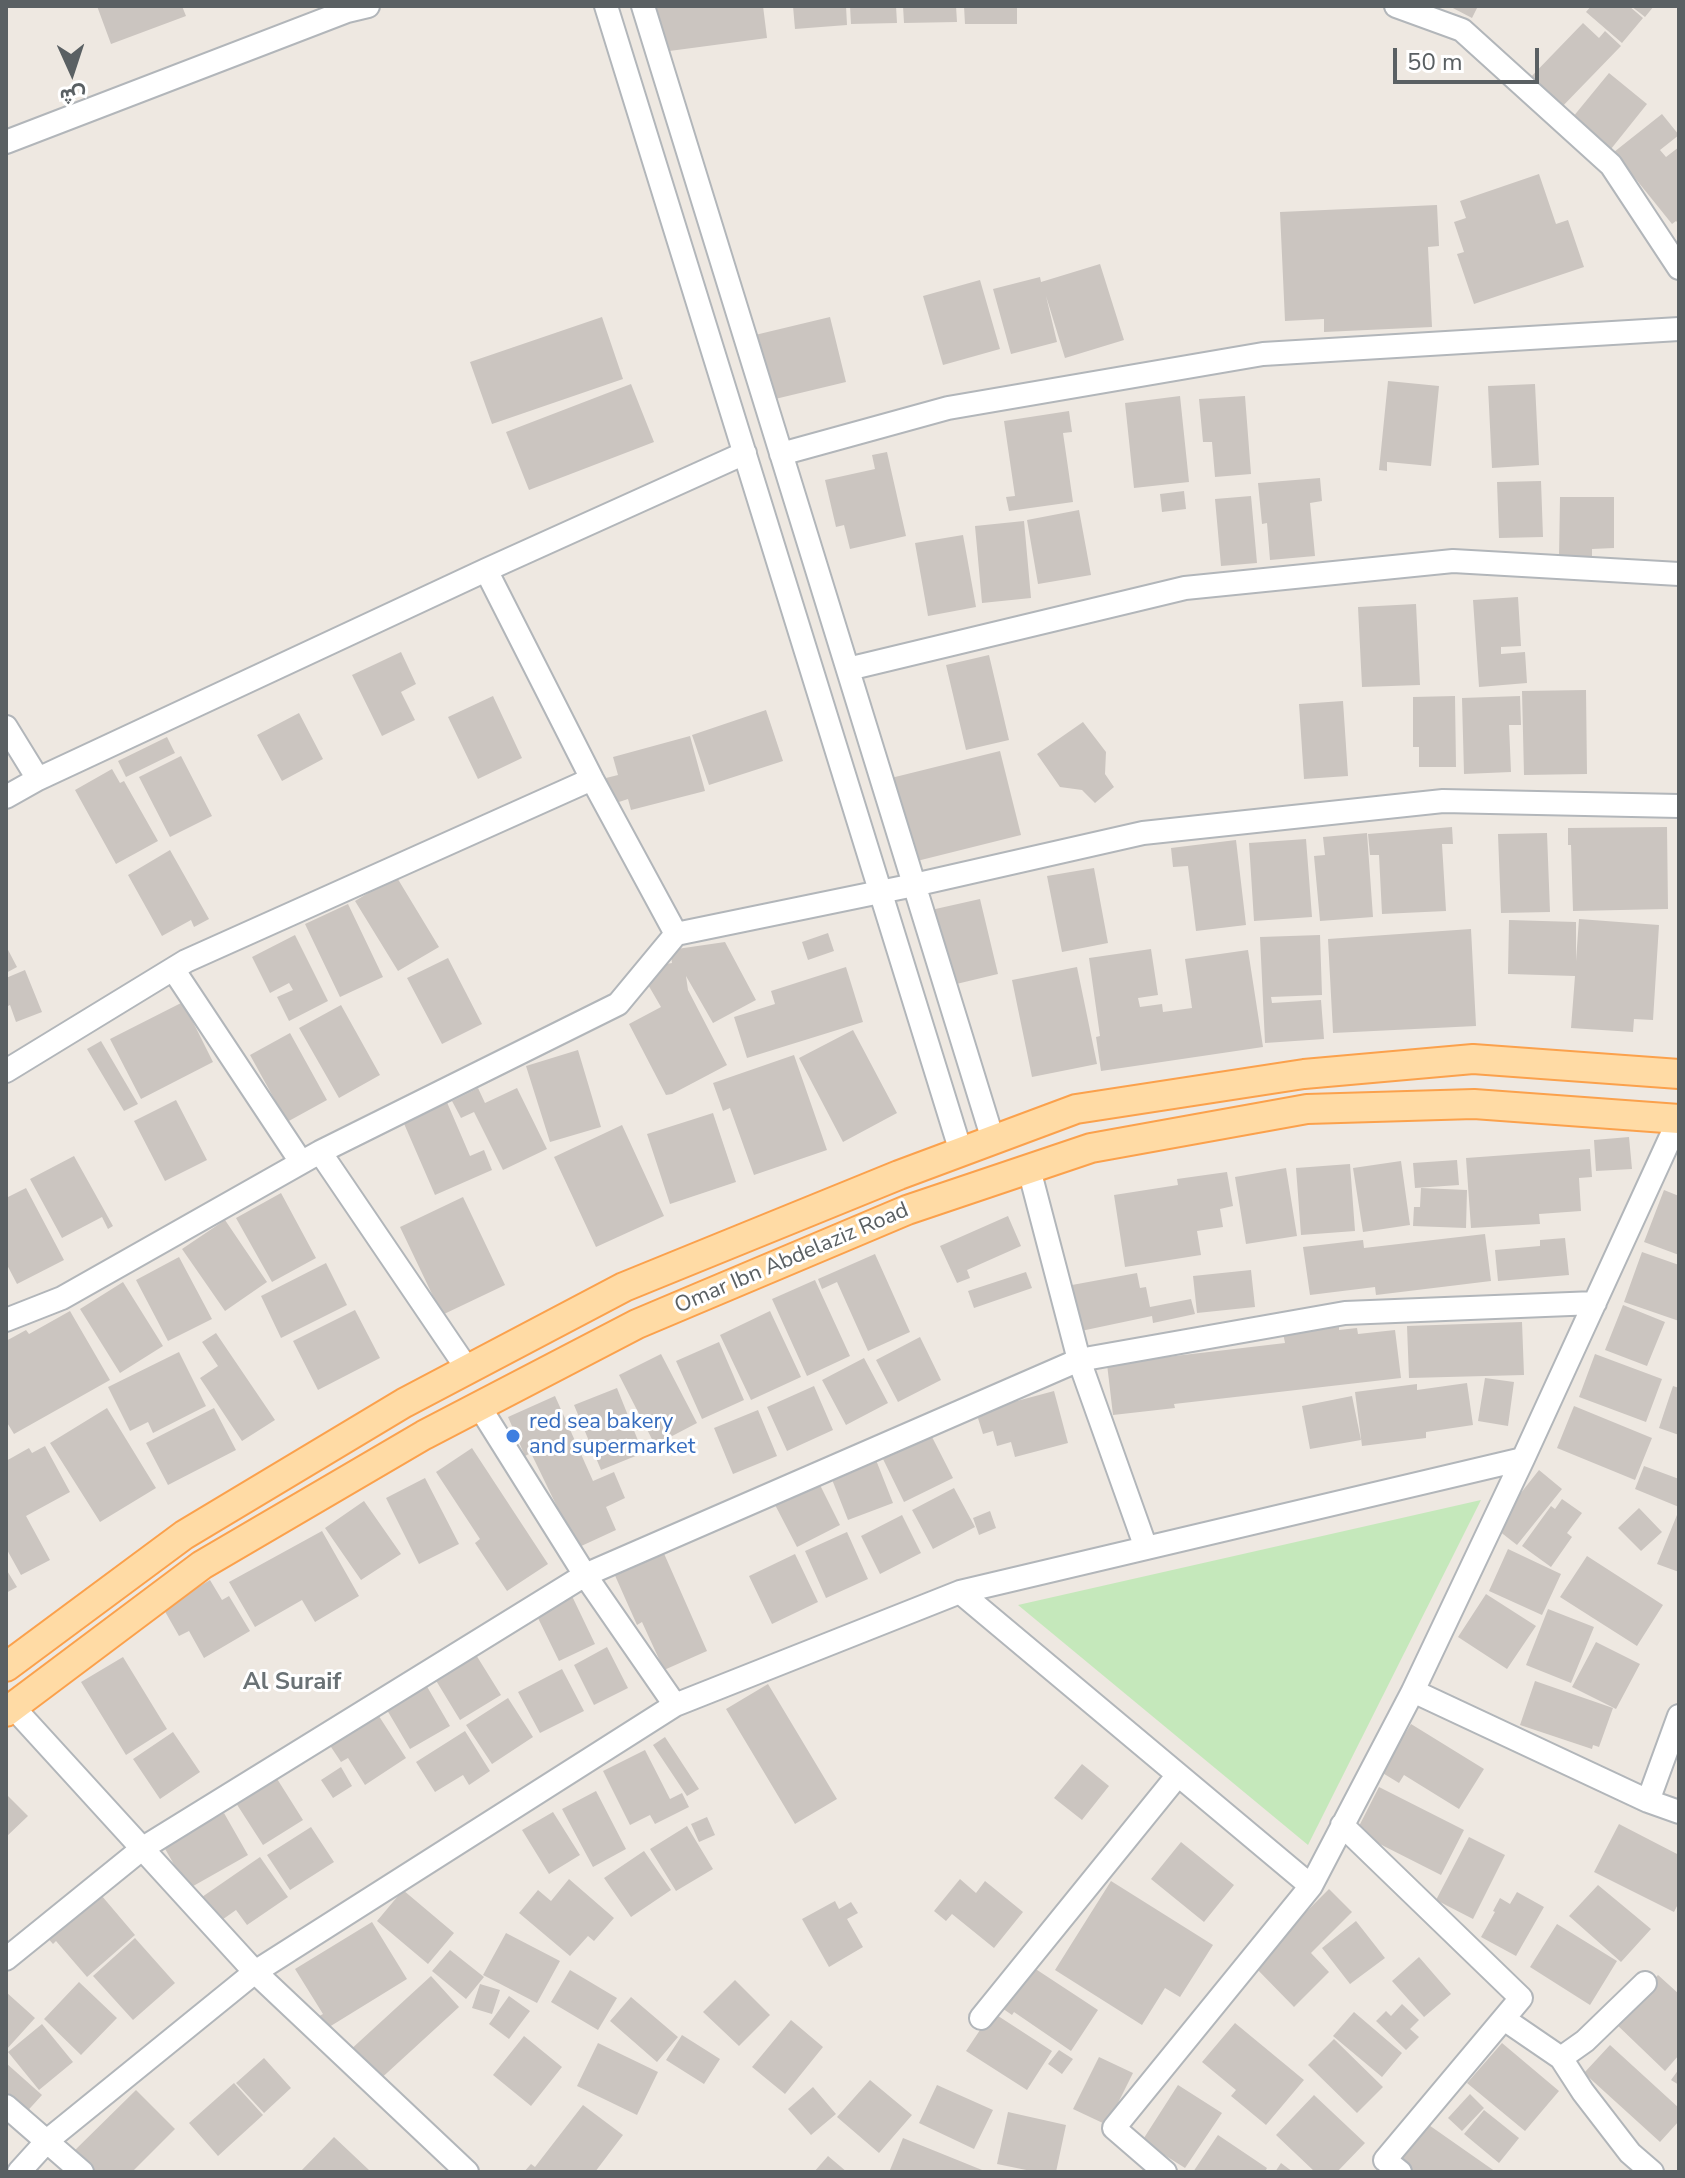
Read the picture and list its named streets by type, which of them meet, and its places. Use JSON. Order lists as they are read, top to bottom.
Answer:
{
  "streets": {
    "main road": ["Omar Ibn Abdelaziz Road"]
  },
  "districts": ["Al Suraif"],
  "places": ["red sea bakery and supermarket"],
  "scale_bar": "50 m",
  "north": "bottom"
}
